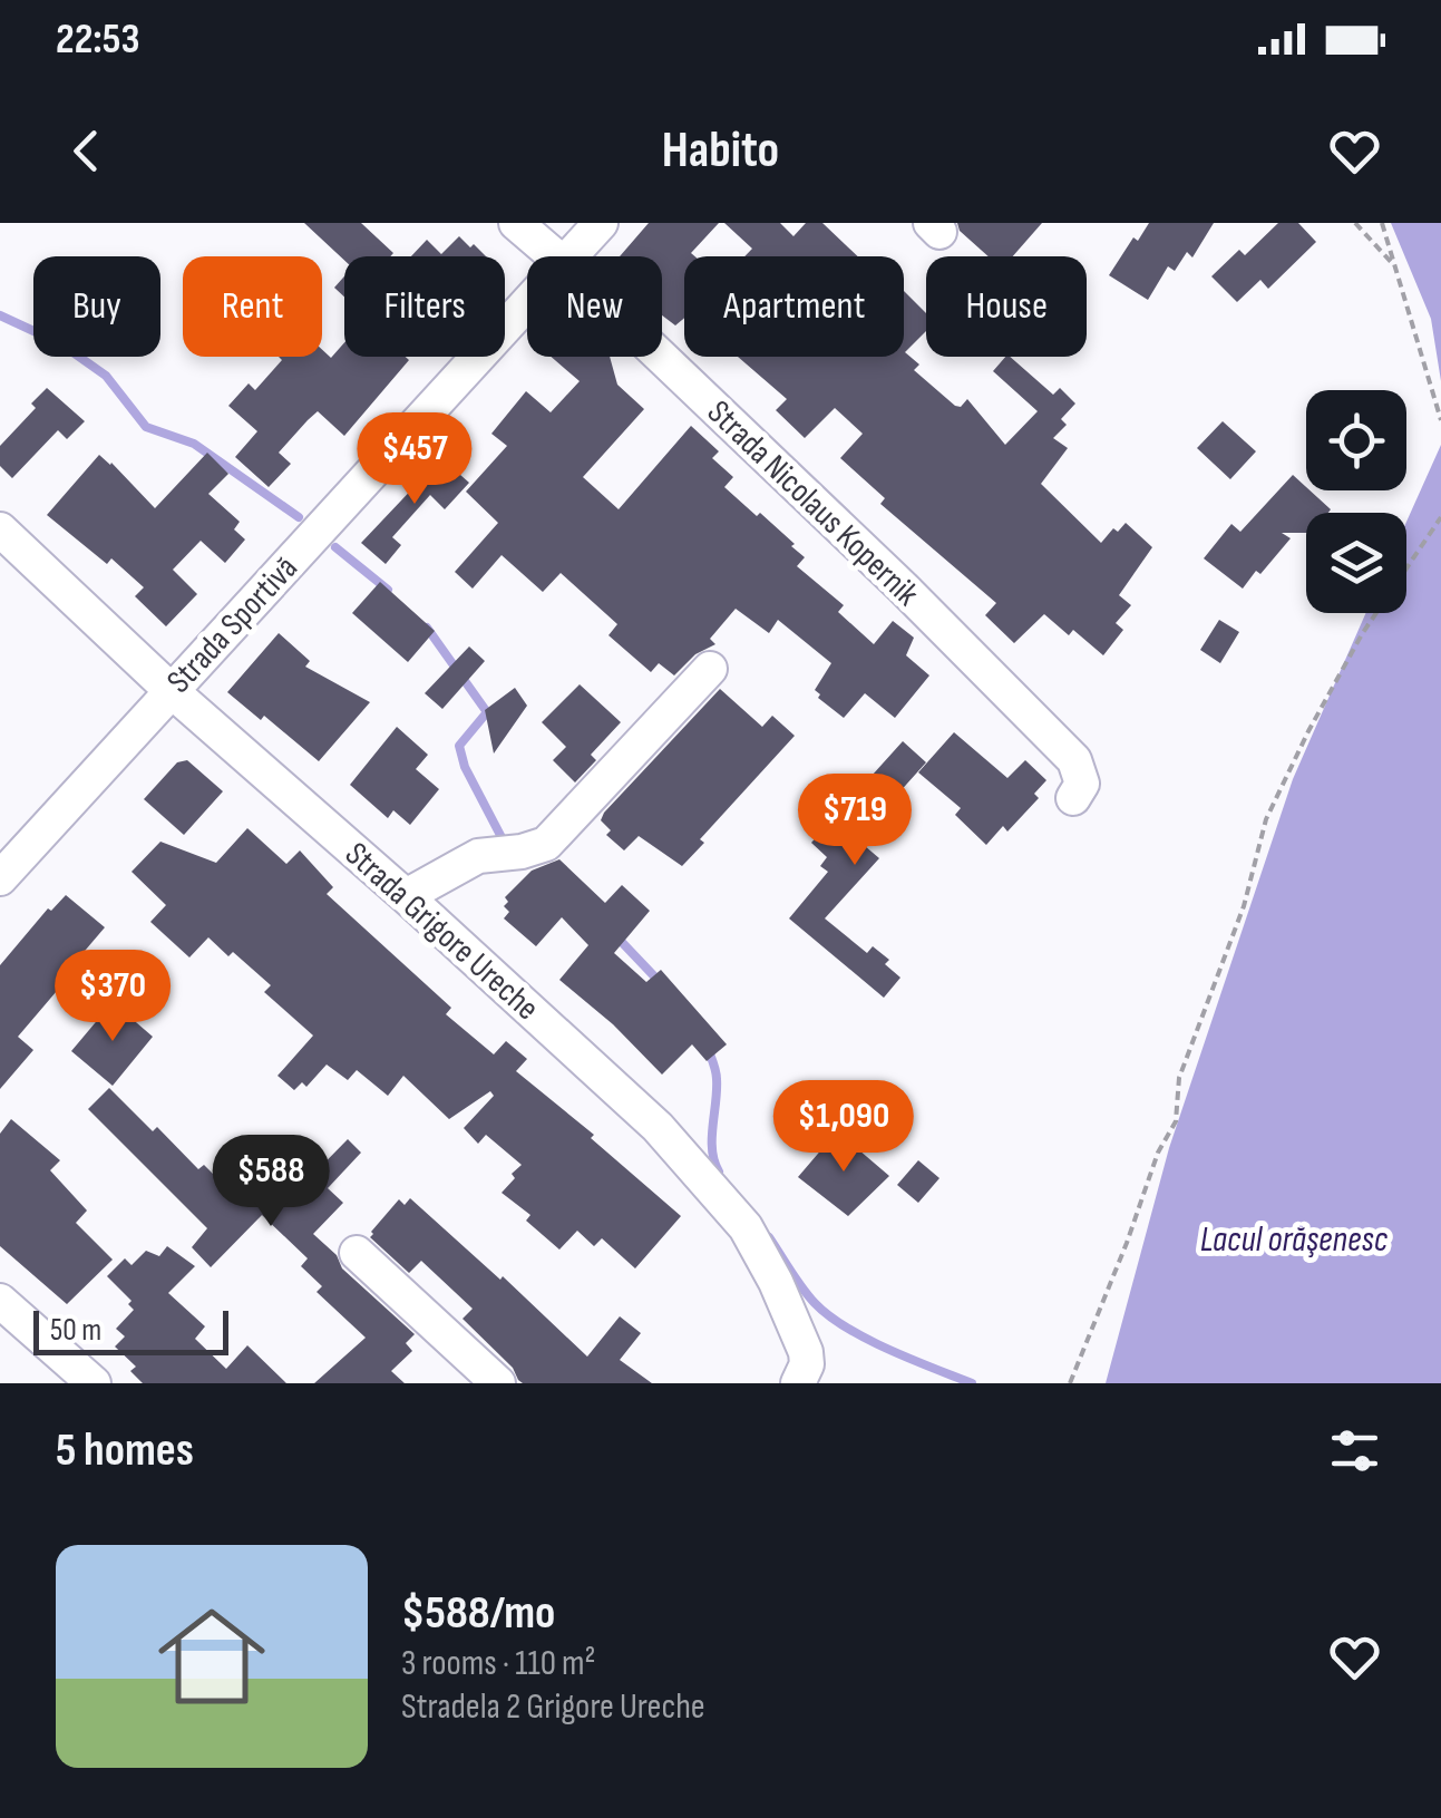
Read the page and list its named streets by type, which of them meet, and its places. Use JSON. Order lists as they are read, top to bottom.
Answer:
{
  "streets": {
    "street": ["Strada Nicolaus Kopernik", "Strada Sportivă", "Strada Grigore Ureche"]
  },
  "crossings": [
    ["Strada Sportivă", "Strada Grigore Ureche"]
  ],
  "water": ["Lacul orăşenesc"],
  "scale_bar": "50 m",
  "page": {
    "status": "22:53",
    "header": "Habito",
    "chip": [
      "Buy",
      "Rent",
      "Filters",
      "New",
      "Apartment",
      "House"
    ],
    "price": [
      "$457",
      "$719",
      "$370",
      "$1,090",
      "$588"
    ],
    "scale": "50 m",
    "heading": "5 homes",
    "list": [
      {
        "name": "$588/mo",
        "note": "3 rooms · 110 m² · Stradela 2 Grigore Ureche"
      }
    ]
  }
}
